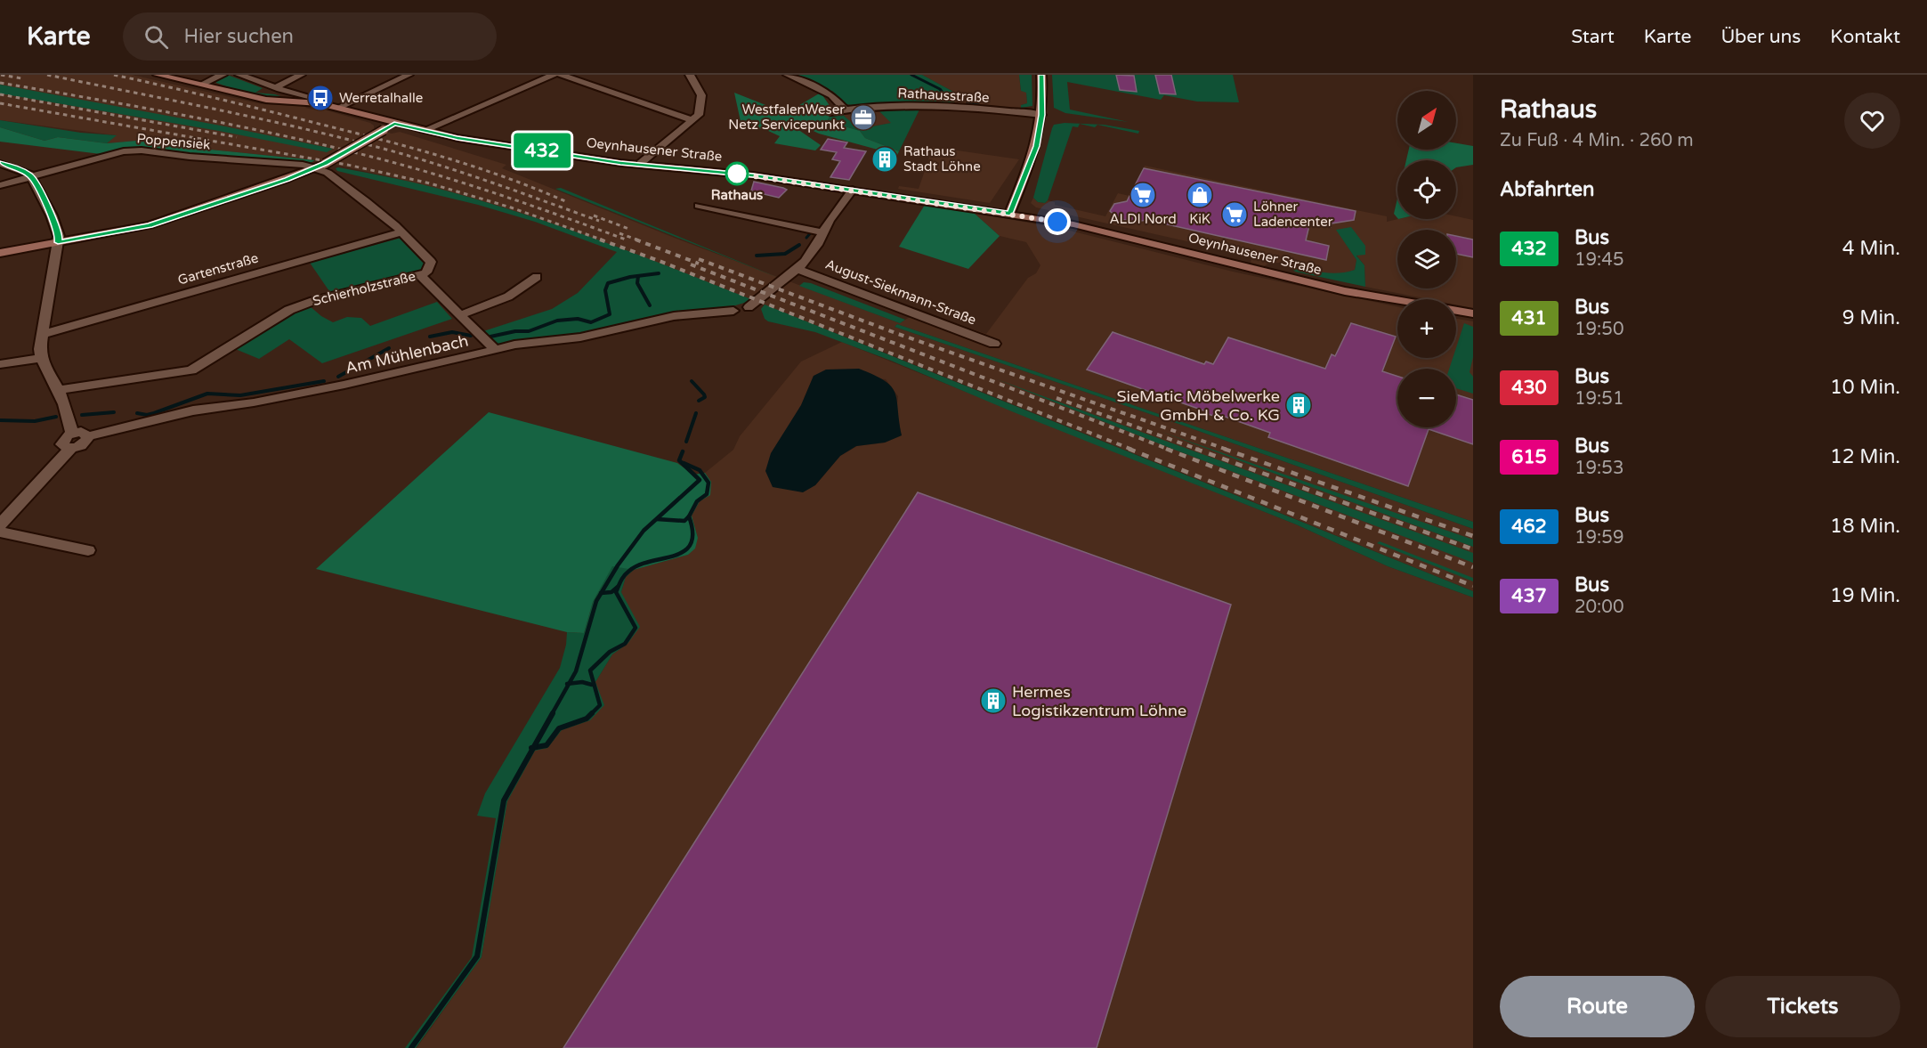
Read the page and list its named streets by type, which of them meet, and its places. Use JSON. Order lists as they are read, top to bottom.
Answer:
{
  "streets": {
    "main road": ["Oeynhausener Straße"],
    "street": [
      "Rathausstraße",
      "Poppensiek",
      "Gartenstraße",
      "Schierholzstraße",
      "August-Siekmann-Straße",
      "Am Mühlenbach"
    ]
  },
  "crossings": [
    ["Poppensiek", "Schierholzstraße"],
    ["Gartenstraße", "Schierholzstraße"],
    ["August-Siekmann-Straße", "Am Mühlenbach"]
  ],
  "places": {
    "bus stop": ["Werretalhalle"],
    "office": ["WestfalenWeser Netz Servicepunkt"],
    "building": ["Rathaus Stadt Löhne", "SieMatic Möbelwerke GmbH & Co. KG", "Hermes Logistikzentrum Löhne"],
    "other": ["Rathaus"],
    "supermarket": ["ALDI Nord", "Löhner Ladencenter"],
    "shop": ["KiK"]
  },
  "lines": ["bus line 432"],
  "north": "top right",
  "page": {
    "header": "Karte",
    "search": "Hier suchen",
    "nav": [
      "Start",
      "Karte",
      "Über uns",
      "Kontakt"
    ],
    "on_map": "432",
    "heading": [
      ["Rathaus", "Zu Fuß · 4 Min. · 260 m"],
      "Abfahrten"
    ],
    "map_buttons": ["+", "−"],
    "list": [
      {
        "mark": "432",
        "name": "Bus",
        "note": "19:45",
        "value": "4 Min."
      },
      {
        "mark": "431",
        "name": "Bus",
        "note": "19:50",
        "value": "9 Min."
      },
      {
        "mark": "430",
        "name": "Bus",
        "note": "19:51",
        "value": "10 Min."
      },
      {
        "mark": "615",
        "name": "Bus",
        "note": "19:53",
        "value": "12 Min."
      },
      {
        "mark": "462",
        "name": "Bus",
        "note": "19:59",
        "value": "18 Min."
      },
      {
        "mark": "437",
        "name": "Bus",
        "note": "20:00",
        "value": "19 Min."
      }
    ],
    "buttons": ["Route", "Tickets"]
  }
}
